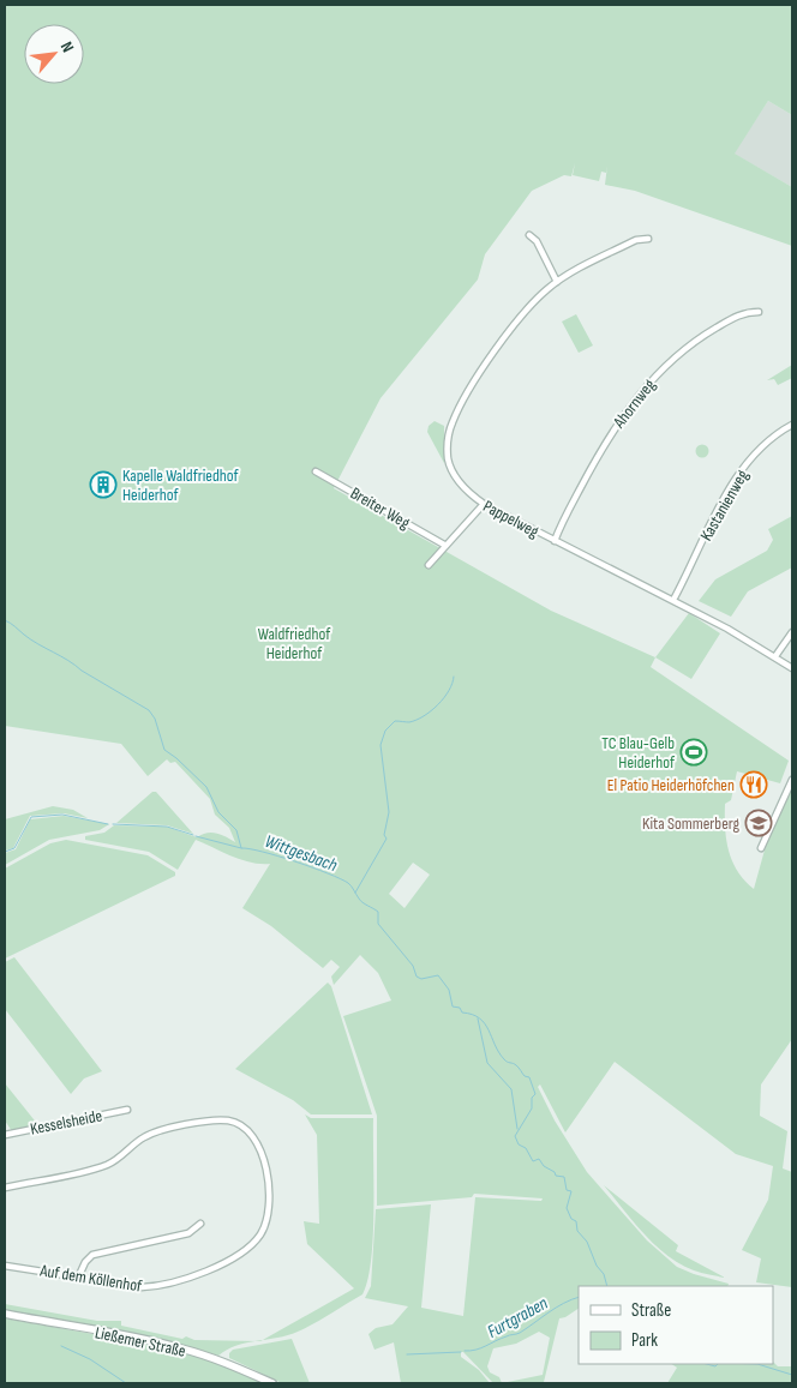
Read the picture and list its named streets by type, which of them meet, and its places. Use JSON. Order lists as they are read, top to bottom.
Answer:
{
  "streets": {
    "street": [
      "Ahornweg",
      "Kastanienweg",
      "Breiter Weg",
      "Pappelweg",
      "Kesselsheide",
      "Auf dem Köllenhof",
      "Ließemer Straße"
    ]
  },
  "crossings": [
    ["Ahornweg", "Pappelweg"],
    ["Kastanienweg", "Pappelweg"]
  ],
  "water": ["Wittgesbach", "Furtgraben"],
  "parks": ["Waldfriedhof Heiderhof"],
  "places": {
    "building": ["Kapelle Waldfriedhof Heiderhof"],
    "sports": ["TC Blau-Gelb Heiderhof"],
    "restaurant": ["El Patio Heiderhöfchen"],
    "school or university": ["Kita Sommerberg"]
  },
  "legend": ["Straße", "Park"],
  "north": "top right"
}
